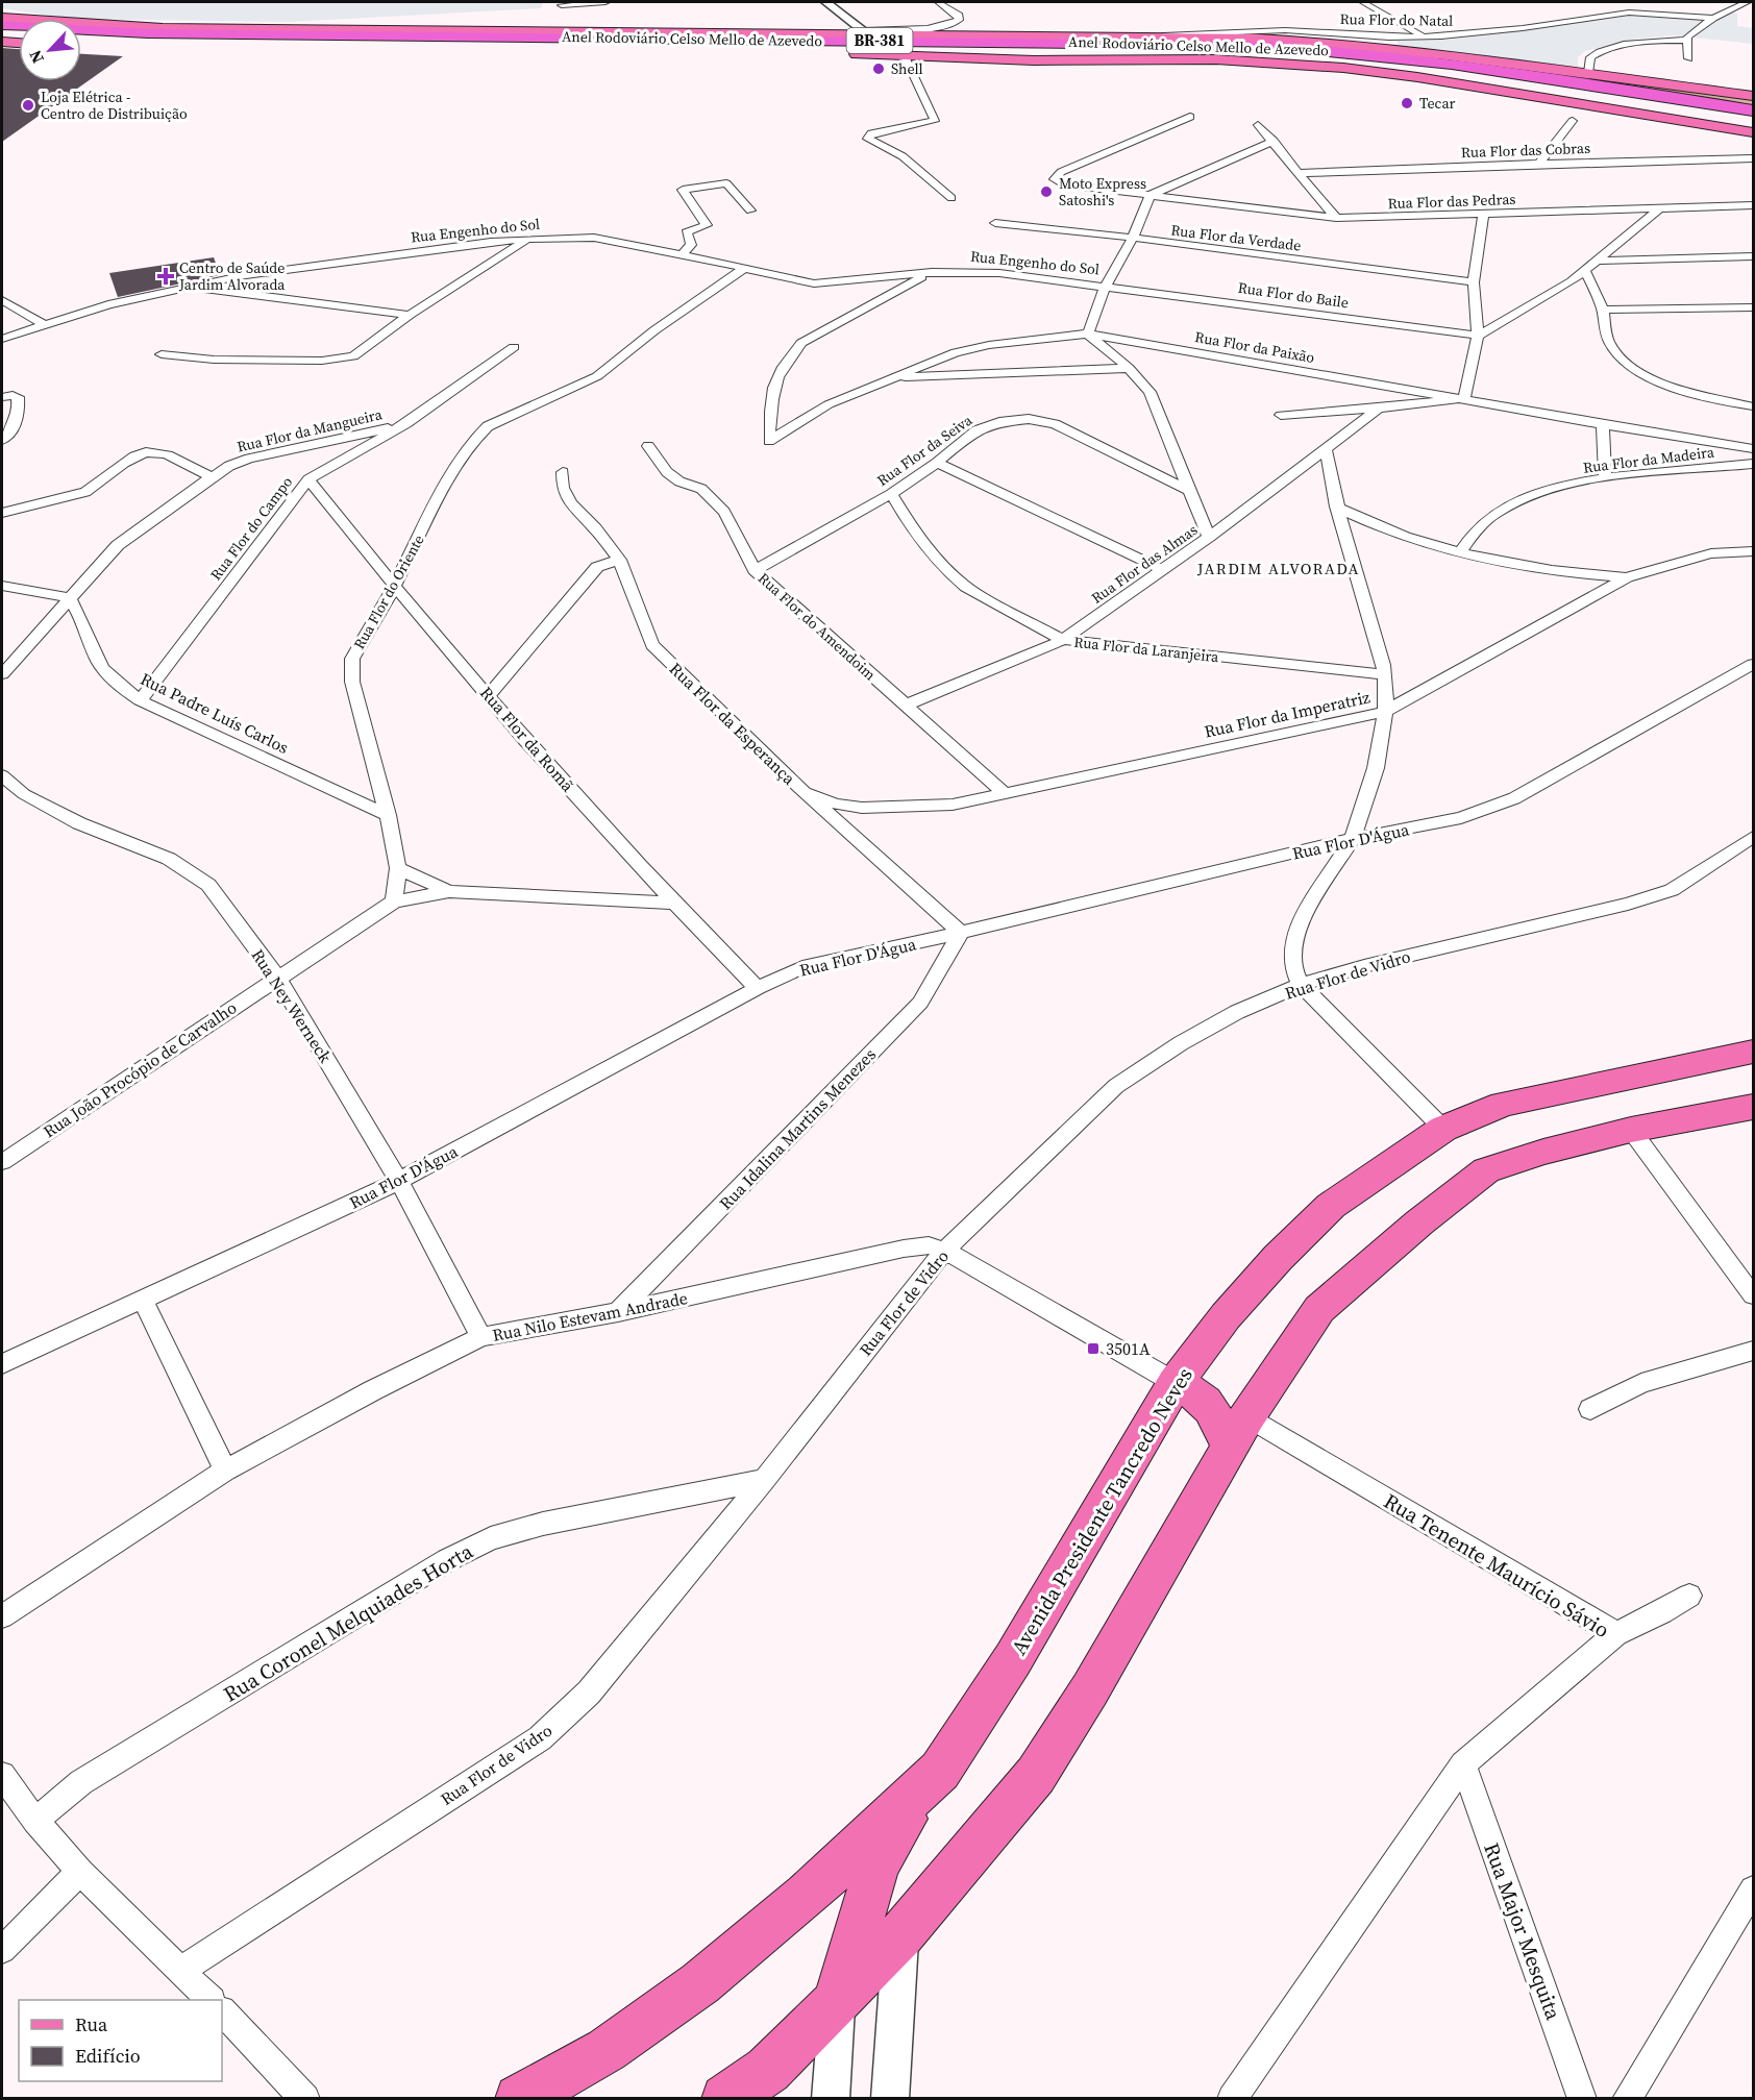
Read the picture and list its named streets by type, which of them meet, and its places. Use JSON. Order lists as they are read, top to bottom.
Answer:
{
  "streets": {
    "highway": ["Anel Rodoviário Celso Mello de Azevedo", "BR-381"],
    "main road": ["Avenida Presidente Tancredo Neves"],
    "street": [
      "Rua Flor do Natal",
      "Rua Flor das Cobras",
      "Rua Flor das Pedras",
      "Rua Engenho do Sol",
      "Rua Flor da Verdade",
      "Rua Flor do Baile",
      "Rua Flor da Paixão",
      "Rua Flor da Mangueira",
      "Rua Flor da Seiva",
      "Rua Flor da Madeira",
      "Rua Flor do Campo",
      "Rua Flor das Almas",
      "Rua Flor do Oriente",
      "Rua Flor do Amendoim",
      "Rua Flor da Laranjeira",
      "Rua Padre Luís Carlos",
      "Rua Flor da Imperatriz",
      "Rua Flor da Esperança",
      "Rua Flor da Romã",
      "Rua Flor D'Água",
      "Rua Flor de Vidro",
      "Rua Ney Werneck",
      "Rua João Procópio de Carvalho",
      "Rua Idalina Martins Menezes",
      "Rua Nilo Estevam Andrade",
      "Rua Tenente Maurício Sávio",
      "Rua Coronel Melquiades Horta",
      "Rua Major Mesquita"
    ]
  },
  "crossings": [
    ["Rua Flor do Natal", "Anel Rodoviário Celso Mello de Azevedo"],
    ["Rua Engenho do Sol", "Rua Flor do Baile"],
    ["Rua Engenho do Sol", "Rua Flor da Paixão"],
    ["Rua Engenho do Sol", "Rua Flor do Oriente"],
    ["Rua Flor da Mangueira", "Rua Flor do Campo"],
    ["Rua Flor da Mangueira", "Rua Padre Luís Carlos"],
    ["Rua Flor da Seiva", "Rua Flor do Amendoim"],
    ["Rua Flor da Seiva", "Rua Flor da Laranjeira"],
    ["Rua Flor do Campo", "Rua Padre Luís Carlos"],
    ["Rua Flor do Campo", "Rua Flor da Romã"],
    ["Rua Flor das Almas", "Rua Flor do Amendoim"],
    ["Rua Flor das Almas", "Rua Flor da Laranjeira"],
    ["Rua Flor do Oriente", "Rua Padre Luís Carlos"],
    ["Rua Flor do Oriente", "Rua Flor da Romã"],
    ["Rua Flor do Oriente", "Rua João Procópio de Carvalho"],
    ["Rua Flor do Amendoim", "Rua Flor da Imperatriz"],
    ["Rua Flor da Imperatriz", "Rua Flor da Esperança"],
    ["Rua Flor da Esperança", "Rua Flor D'Água"],
    ["Rua Flor da Esperança", "Rua Idalina Martins Menezes"],
    ["Rua Flor da Romã", "Rua Flor D'Água"],
    ["Rua Flor D'Água", "Rua Ney Werneck"],
    ["Rua Flor D'Água", "Rua Idalina Martins Menezes"],
    ["Rua Flor de Vidro", "Rua Nilo Estevam Andrade"],
    ["Rua Flor de Vidro", "Rua Coronel Melquiades Horta"],
    ["Rua Ney Werneck", "Rua João Procópio de Carvalho"],
    ["Rua Ney Werneck", "Rua Nilo Estevam Andrade"],
    ["Rua Idalina Martins Menezes", "Rua Nilo Estevam Andrade"],
    ["Rua Tenente Maurício Sávio", "Rua Major Mesquita"]
  ],
  "districts": ["JARDIM ALVORADA"],
  "places": {
    "other": [
      "Shell",
      "Tecar",
      "Loja Elétrica - Centro de Distribuição",
      "Moto Express Satoshi's"
    ],
    "health": ["Centro de Saúde Jardim Alvorada"],
    "transit": ["3501A"]
  },
  "legend": ["Rua", "Edifício"],
  "north": "bottom left"
}
